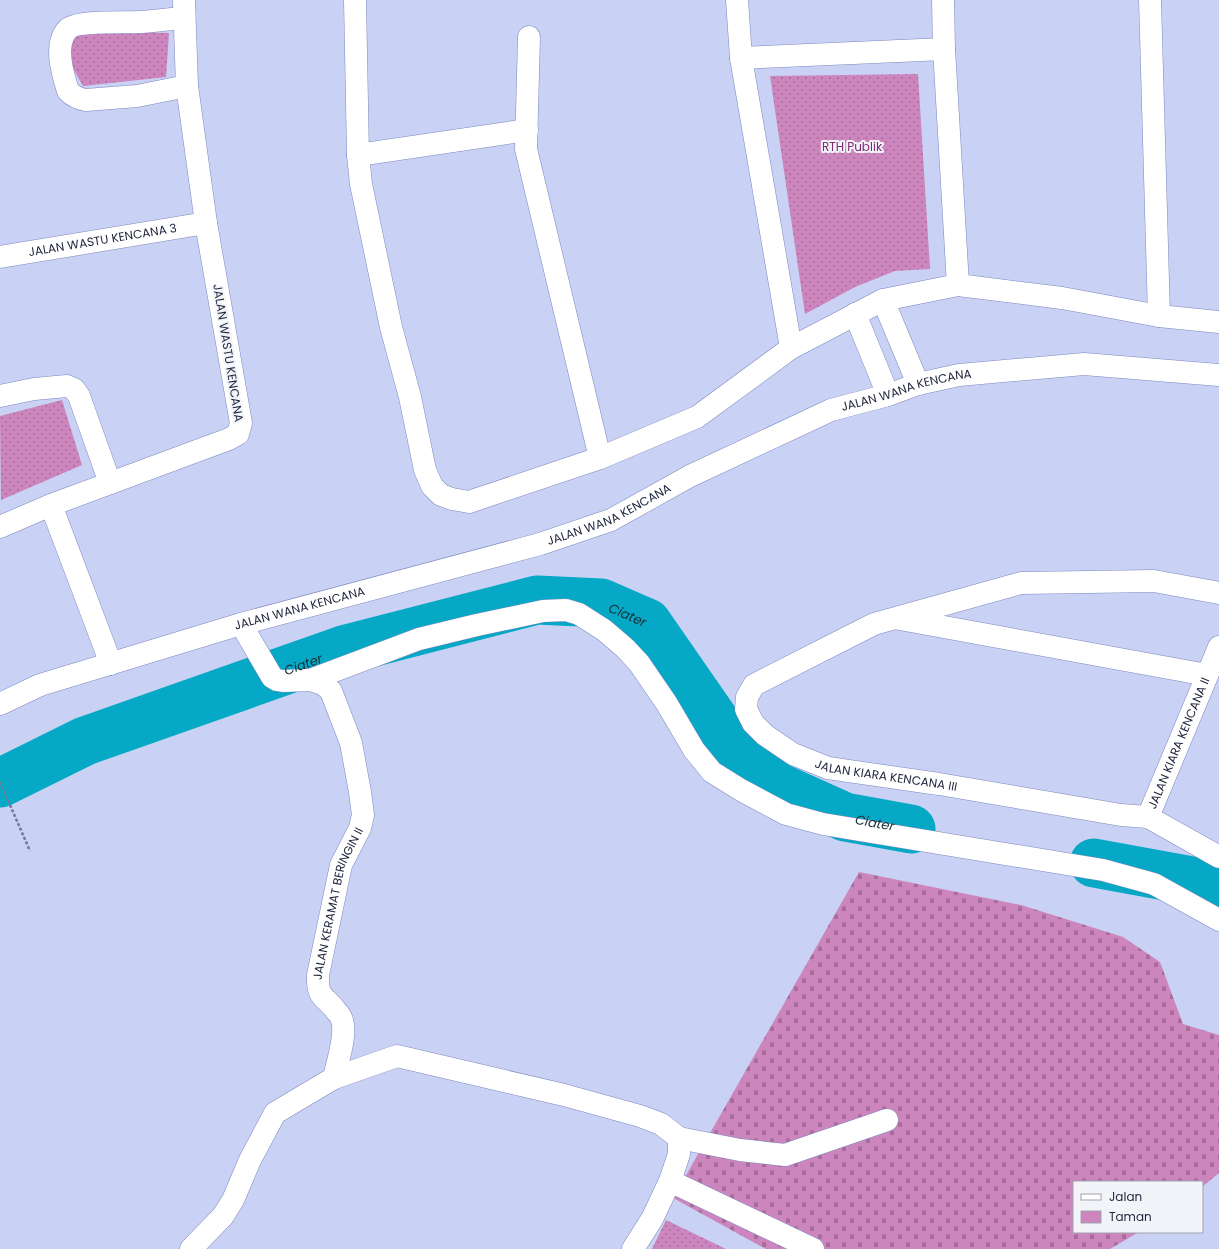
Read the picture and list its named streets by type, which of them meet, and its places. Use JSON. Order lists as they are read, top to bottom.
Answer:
{
  "streets": {
    "street": [
      "JALAN WASTU KENCANA 3",
      "JALAN WASTU KENCANA",
      "JALAN WANA KENCANA",
      "JALAN KIARA KENCANA II",
      "JALAN KIARA KENCANA III",
      "JALAN KERAMAT BERINGIN II"
    ]
  },
  "crossings": [
    ["JALAN WASTU KENCANA 3", "JALAN WASTU KENCANA"],
    ["JALAN WANA KENCANA", "JALAN KERAMAT BERINGIN II"],
    ["JALAN KIARA KENCANA II", "JALAN KIARA KENCANA III"]
  ],
  "water": ["Ciater"],
  "parks": ["RTH Publik"],
  "legend": ["Jalan", "Taman"]
}
